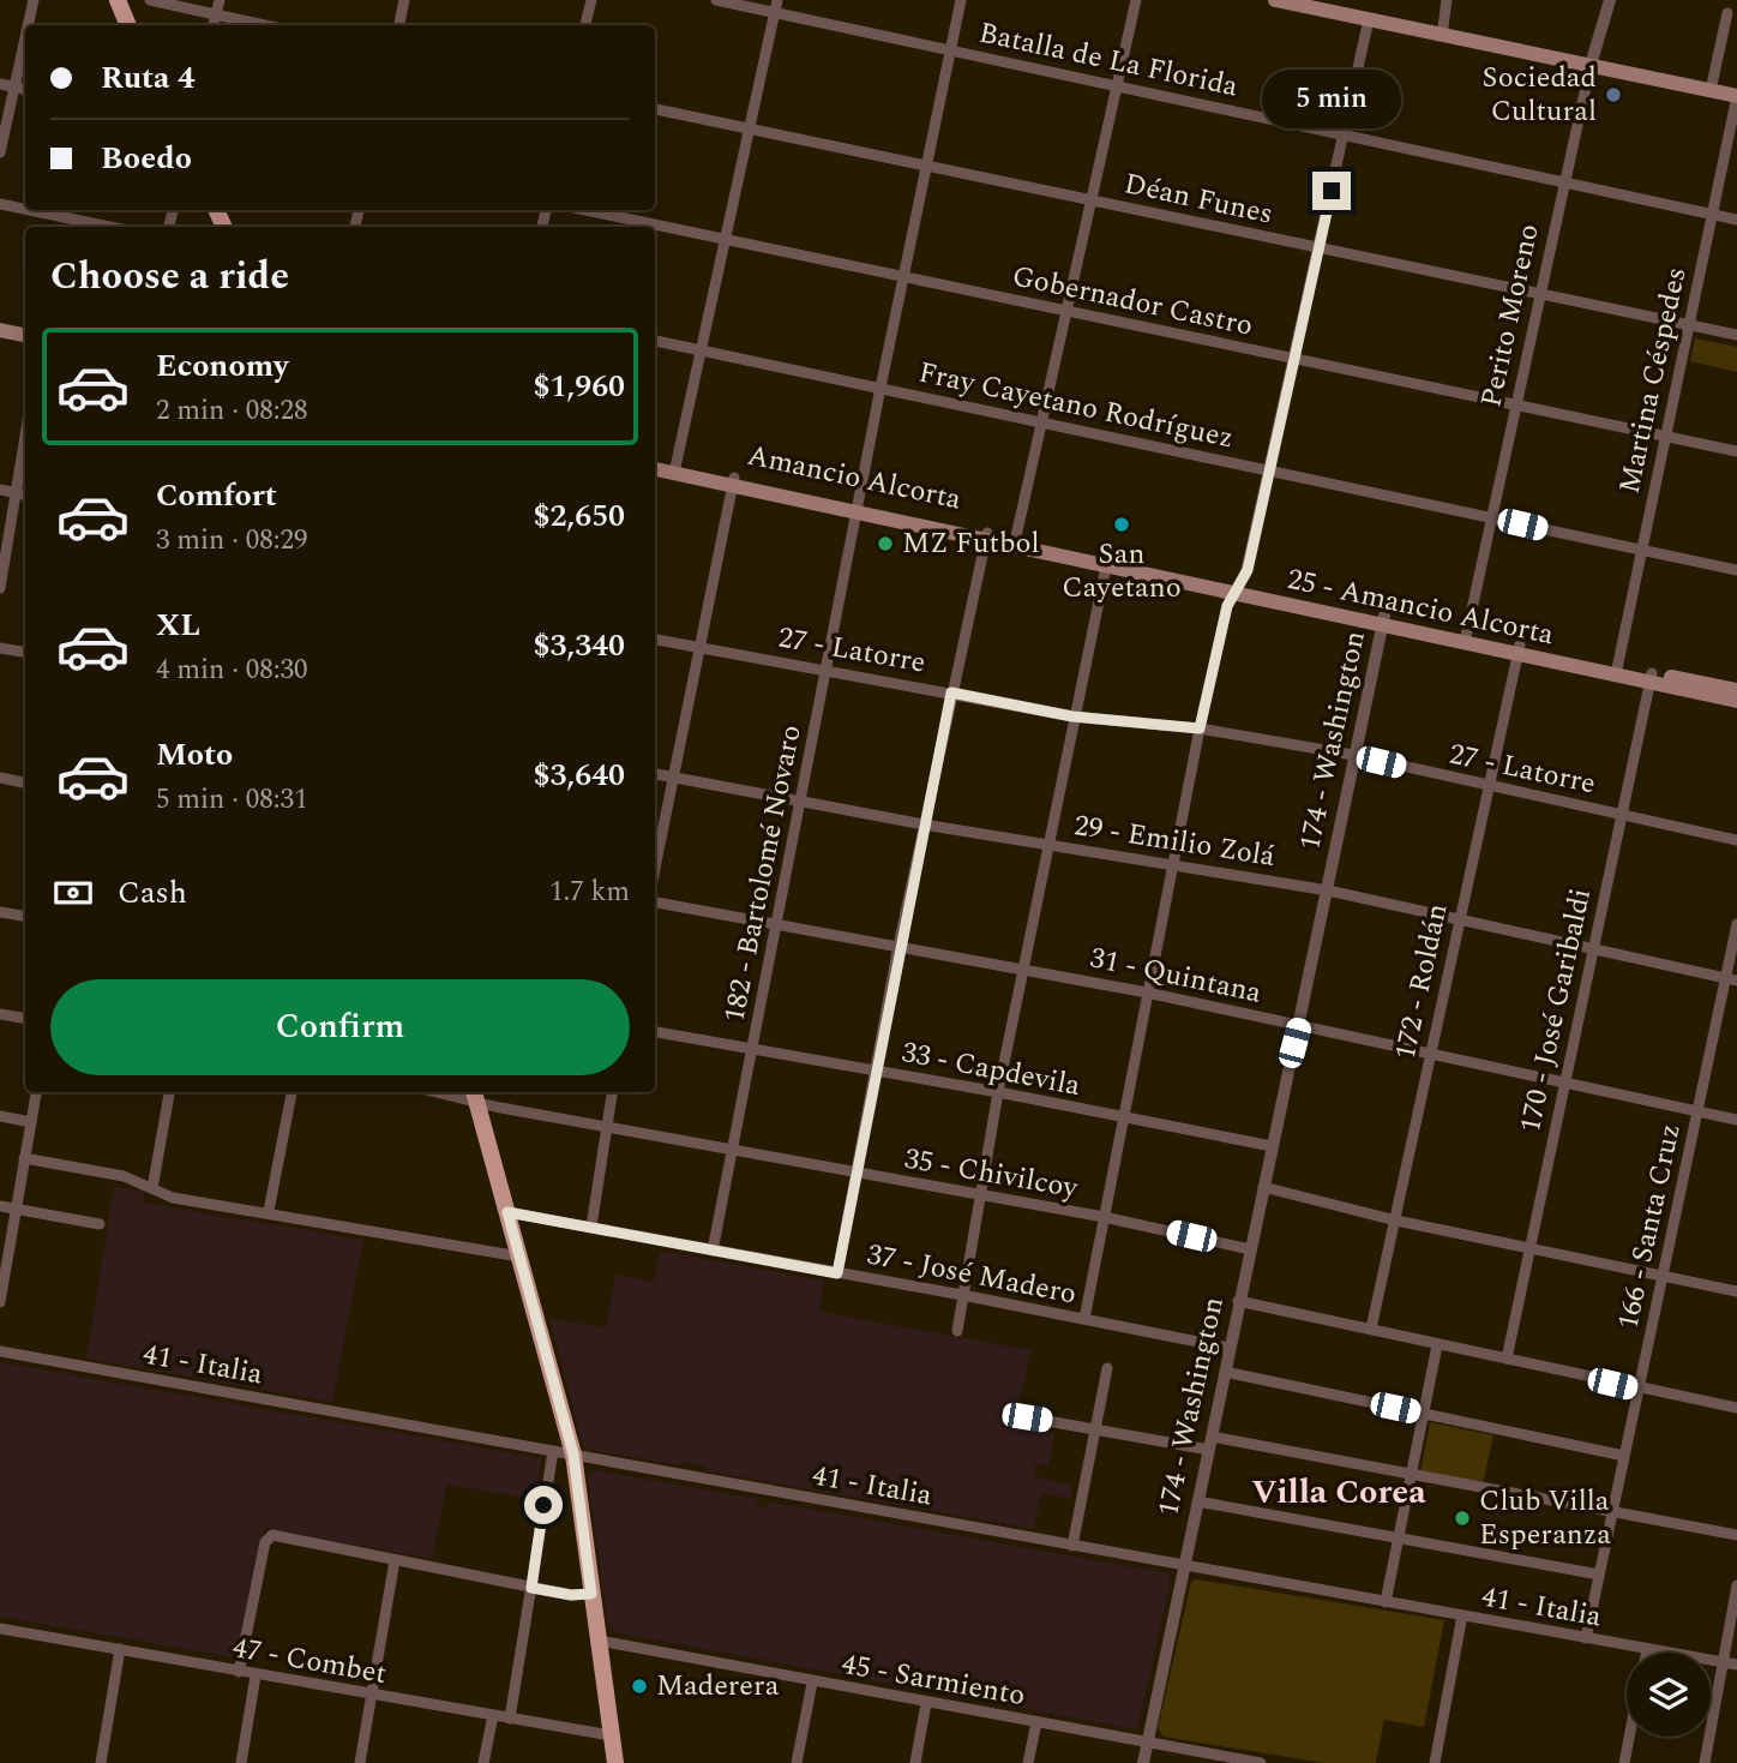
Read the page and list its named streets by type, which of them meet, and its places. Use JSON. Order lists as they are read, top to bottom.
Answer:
{
  "streets": {
    "main road": ["Amancio Alcorta", "25 - Amancio Alcorta"],
    "street": [
      "Batalla de La Florida",
      "Déan Funes",
      "Gobernador Castro",
      "Perito Moreno",
      "Martina Céspedes",
      "Fray Cayetano Rodríguez",
      "27 - Latorre",
      "174 - Washington",
      "29 - Emilio Zolá",
      "182 - Bartolomé Novaro",
      "31 - Quintana",
      "172 - Roldán",
      "170 - José Garibaldi",
      "33 - Capdevila",
      "35 - Chivilcoy",
      "166 - Santa Cruz",
      "37 - José Madero",
      "41 - Italia",
      "47 - Combet",
      "45 - Sarmiento"
    ]
  },
  "crossings": [
    ["Batalla de La Florida", "Perito Moreno"],
    ["Batalla de La Florida", "Martina Céspedes"],
    ["Batalla de La Florida", "182 - Bartolomé Novaro"],
    ["Déan Funes", "Perito Moreno"],
    ["Déan Funes", "Martina Céspedes"],
    ["Déan Funes", "182 - Bartolomé Novaro"],
    ["Gobernador Castro", "Perito Moreno"],
    ["Gobernador Castro", "Martina Céspedes"],
    ["Gobernador Castro", "182 - Bartolomé Novaro"],
    ["Perito Moreno", "Fray Cayetano Rodríguez"],
    ["Perito Moreno", "Amancio Alcorta"],
    ["Martina Céspedes", "Fray Cayetano Rodríguez"],
    ["Martina Céspedes", "25 - Amancio Alcorta"],
    ["Fray Cayetano Rodríguez", "182 - Bartolomé Novaro"],
    ["Amancio Alcorta", "25 - Amancio Alcorta"],
    ["Amancio Alcorta", "174 - Washington"],
    ["Amancio Alcorta", "172 - Roldán"],
    ["25 - Amancio Alcorta", "172 - Roldán"],
    ["25 - Amancio Alcorta", "170 - José Garibaldi"],
    ["27 - Latorre", "174 - Washington"],
    ["27 - Latorre", "182 - Bartolomé Novaro"],
    ["27 - Latorre", "172 - Roldán"],
    ["27 - Latorre", "170 - José Garibaldi"],
    ["174 - Washington", "29 - Emilio Zolá"],
    ["174 - Washington", "31 - Quintana"],
    ["174 - Washington", "33 - Capdevila"],
    ["174 - Washington", "35 - Chivilcoy"],
    ["174 - Washington", "37 - José Madero"],
    ["174 - Washington", "41 - Italia"],
    ["174 - Washington", "45 - Sarmiento"],
    ["29 - Emilio Zolá", "182 - Bartolomé Novaro"],
    ["29 - Emilio Zolá", "172 - Roldán"],
    ["29 - Emilio Zolá", "170 - José Garibaldi"],
    ["29 - Emilio Zolá", "166 - Santa Cruz"],
    ["182 - Bartolomé Novaro", "31 - Quintana"],
    ["182 - Bartolomé Novaro", "33 - Capdevila"],
    ["182 - Bartolomé Novaro", "35 - Chivilcoy"],
    ["182 - Bartolomé Novaro", "37 - José Madero"],
    ["31 - Quintana", "172 - Roldán"],
    ["31 - Quintana", "170 - José Garibaldi"],
    ["31 - Quintana", "166 - Santa Cruz"],
    ["166 - Santa Cruz", "41 - Italia"]
  ],
  "districts": ["Villa Corea"],
  "places": [
    "Sociedad Cultural",
    "San Cayetano",
    "MZ Futbol",
    "Club Villa Esperanza",
    "Maderera"
  ],
  "page": {
    "banner": ["Ruta 4", "Boedo"],
    "bubble": "5 min",
    "heading": "Choose a ride",
    "list": [
      {
        "name": "Economy",
        "note": "2 min · 08:28",
        "value": "$1,960"
      },
      {
        "name": "Comfort",
        "note": "3 min · 08:29",
        "value": "$2,650"
      },
      {
        "name": "XL",
        "note": "4 min · 08:30",
        "value": "$3,340"
      },
      {
        "name": "Moto",
        "note": "5 min · 08:31",
        "value": "$3,640"
      }
    ],
    "pay": ["Cash", "1.7 km"],
    "buttons": "Confirm"
  }
}
